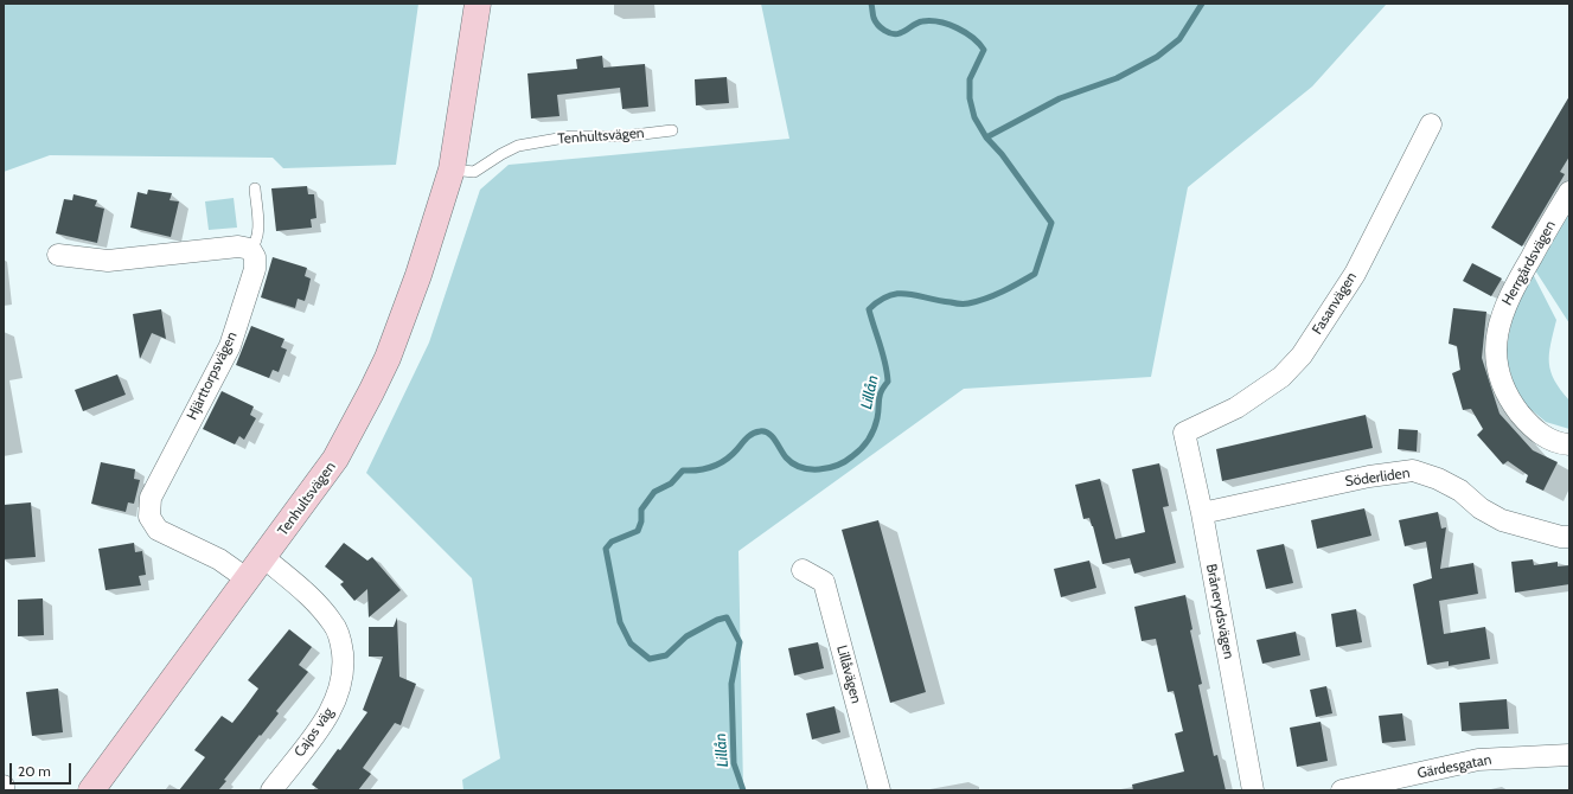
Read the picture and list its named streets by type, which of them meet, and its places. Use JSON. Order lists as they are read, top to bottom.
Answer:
{
  "streets": {
    "street": [
      "Tenhultsvägen",
      "Herrgårdsvägen",
      "Fasanvägen",
      "Hjärttorpsvägen",
      "Söderliden",
      "Brånerydsvägen",
      "Lillåvägen",
      "Cajos väg",
      "Gärdesgatan"
    ]
  },
  "crossings": [
    ["Tenhultsvägen", "Hjärttorpsvägen"],
    ["Tenhultsvägen", "Cajos väg"],
    ["Fasanvägen", "Brånerydsvägen"],
    ["Söderliden", "Brånerydsvägen"]
  ],
  "water": ["Lillån"],
  "scale_bar": "20 m"
}
